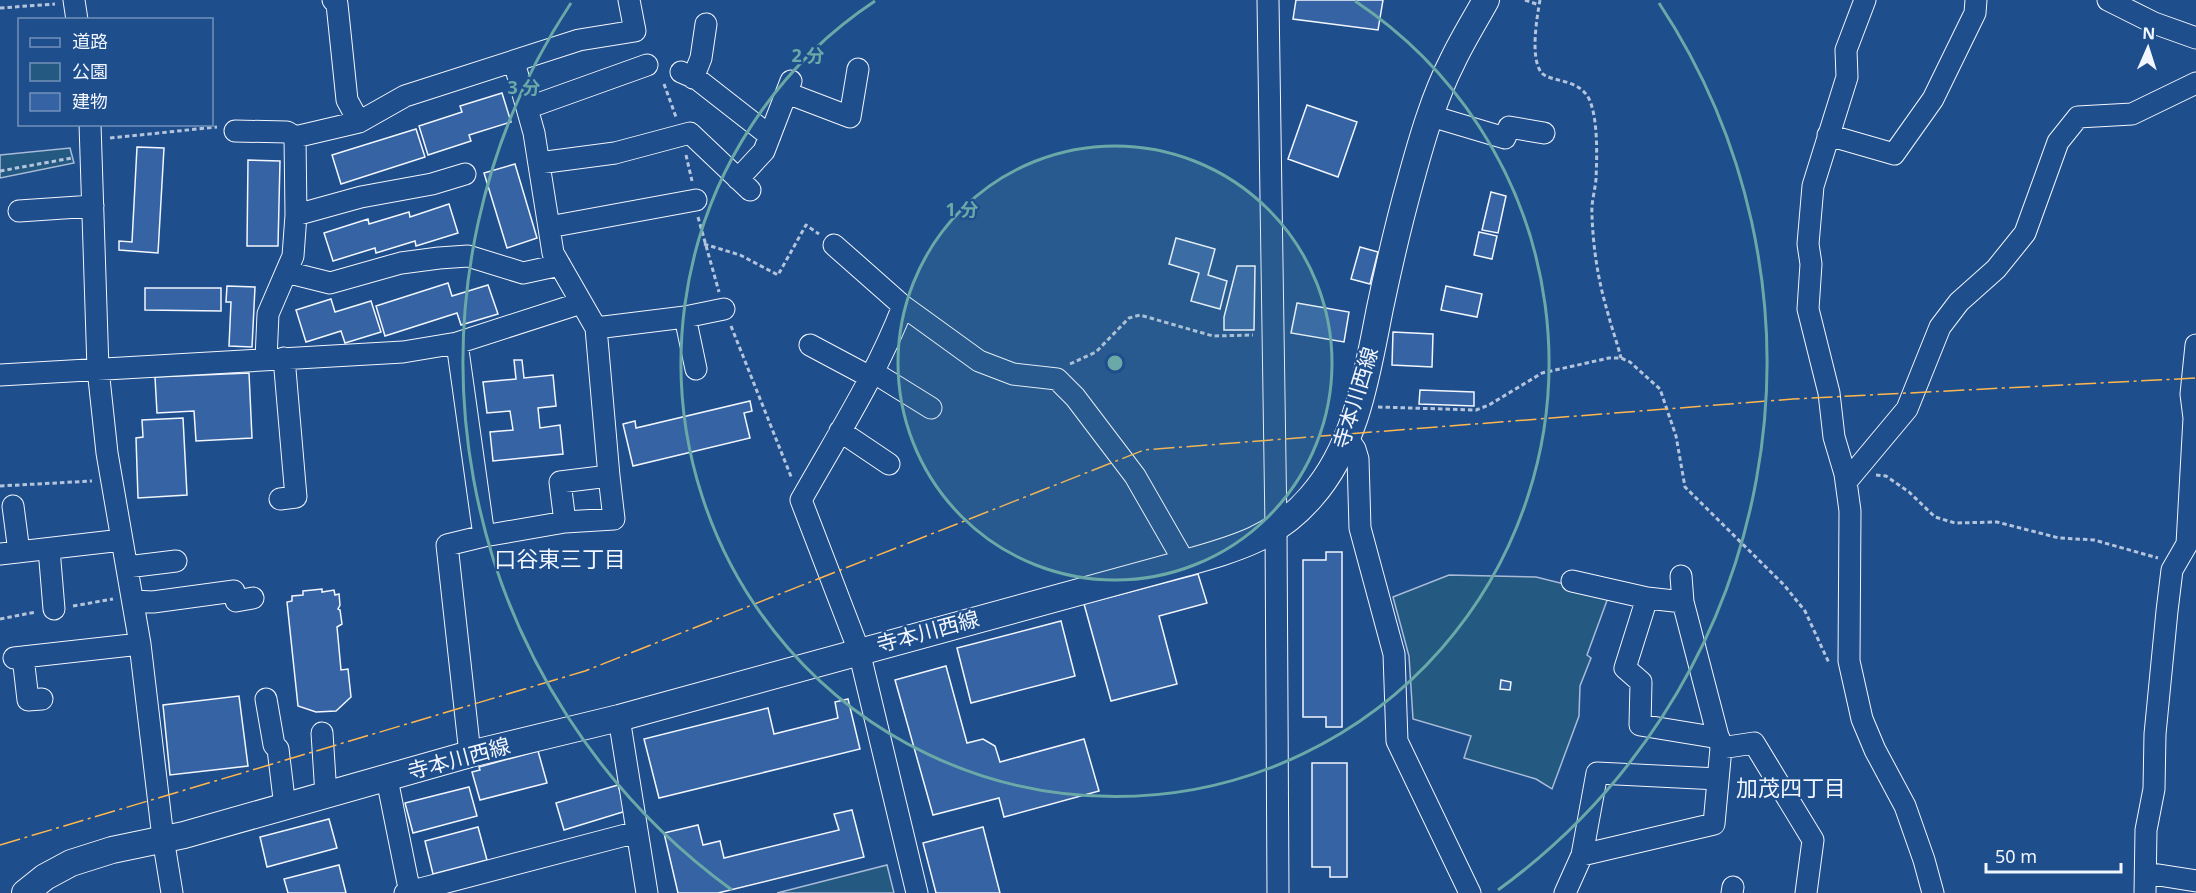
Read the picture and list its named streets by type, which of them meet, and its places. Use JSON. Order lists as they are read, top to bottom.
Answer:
{
  "streets": {
    "main road": ["寺本川西線"]
  },
  "districts": ["口谷東三丁目", "加茂四丁目"],
  "legend": ["道路", "公園", "建物"],
  "scale_bar": "50 m",
  "north": "top",
  "rings": ["2 分", "3 分", "1 分"]
}
